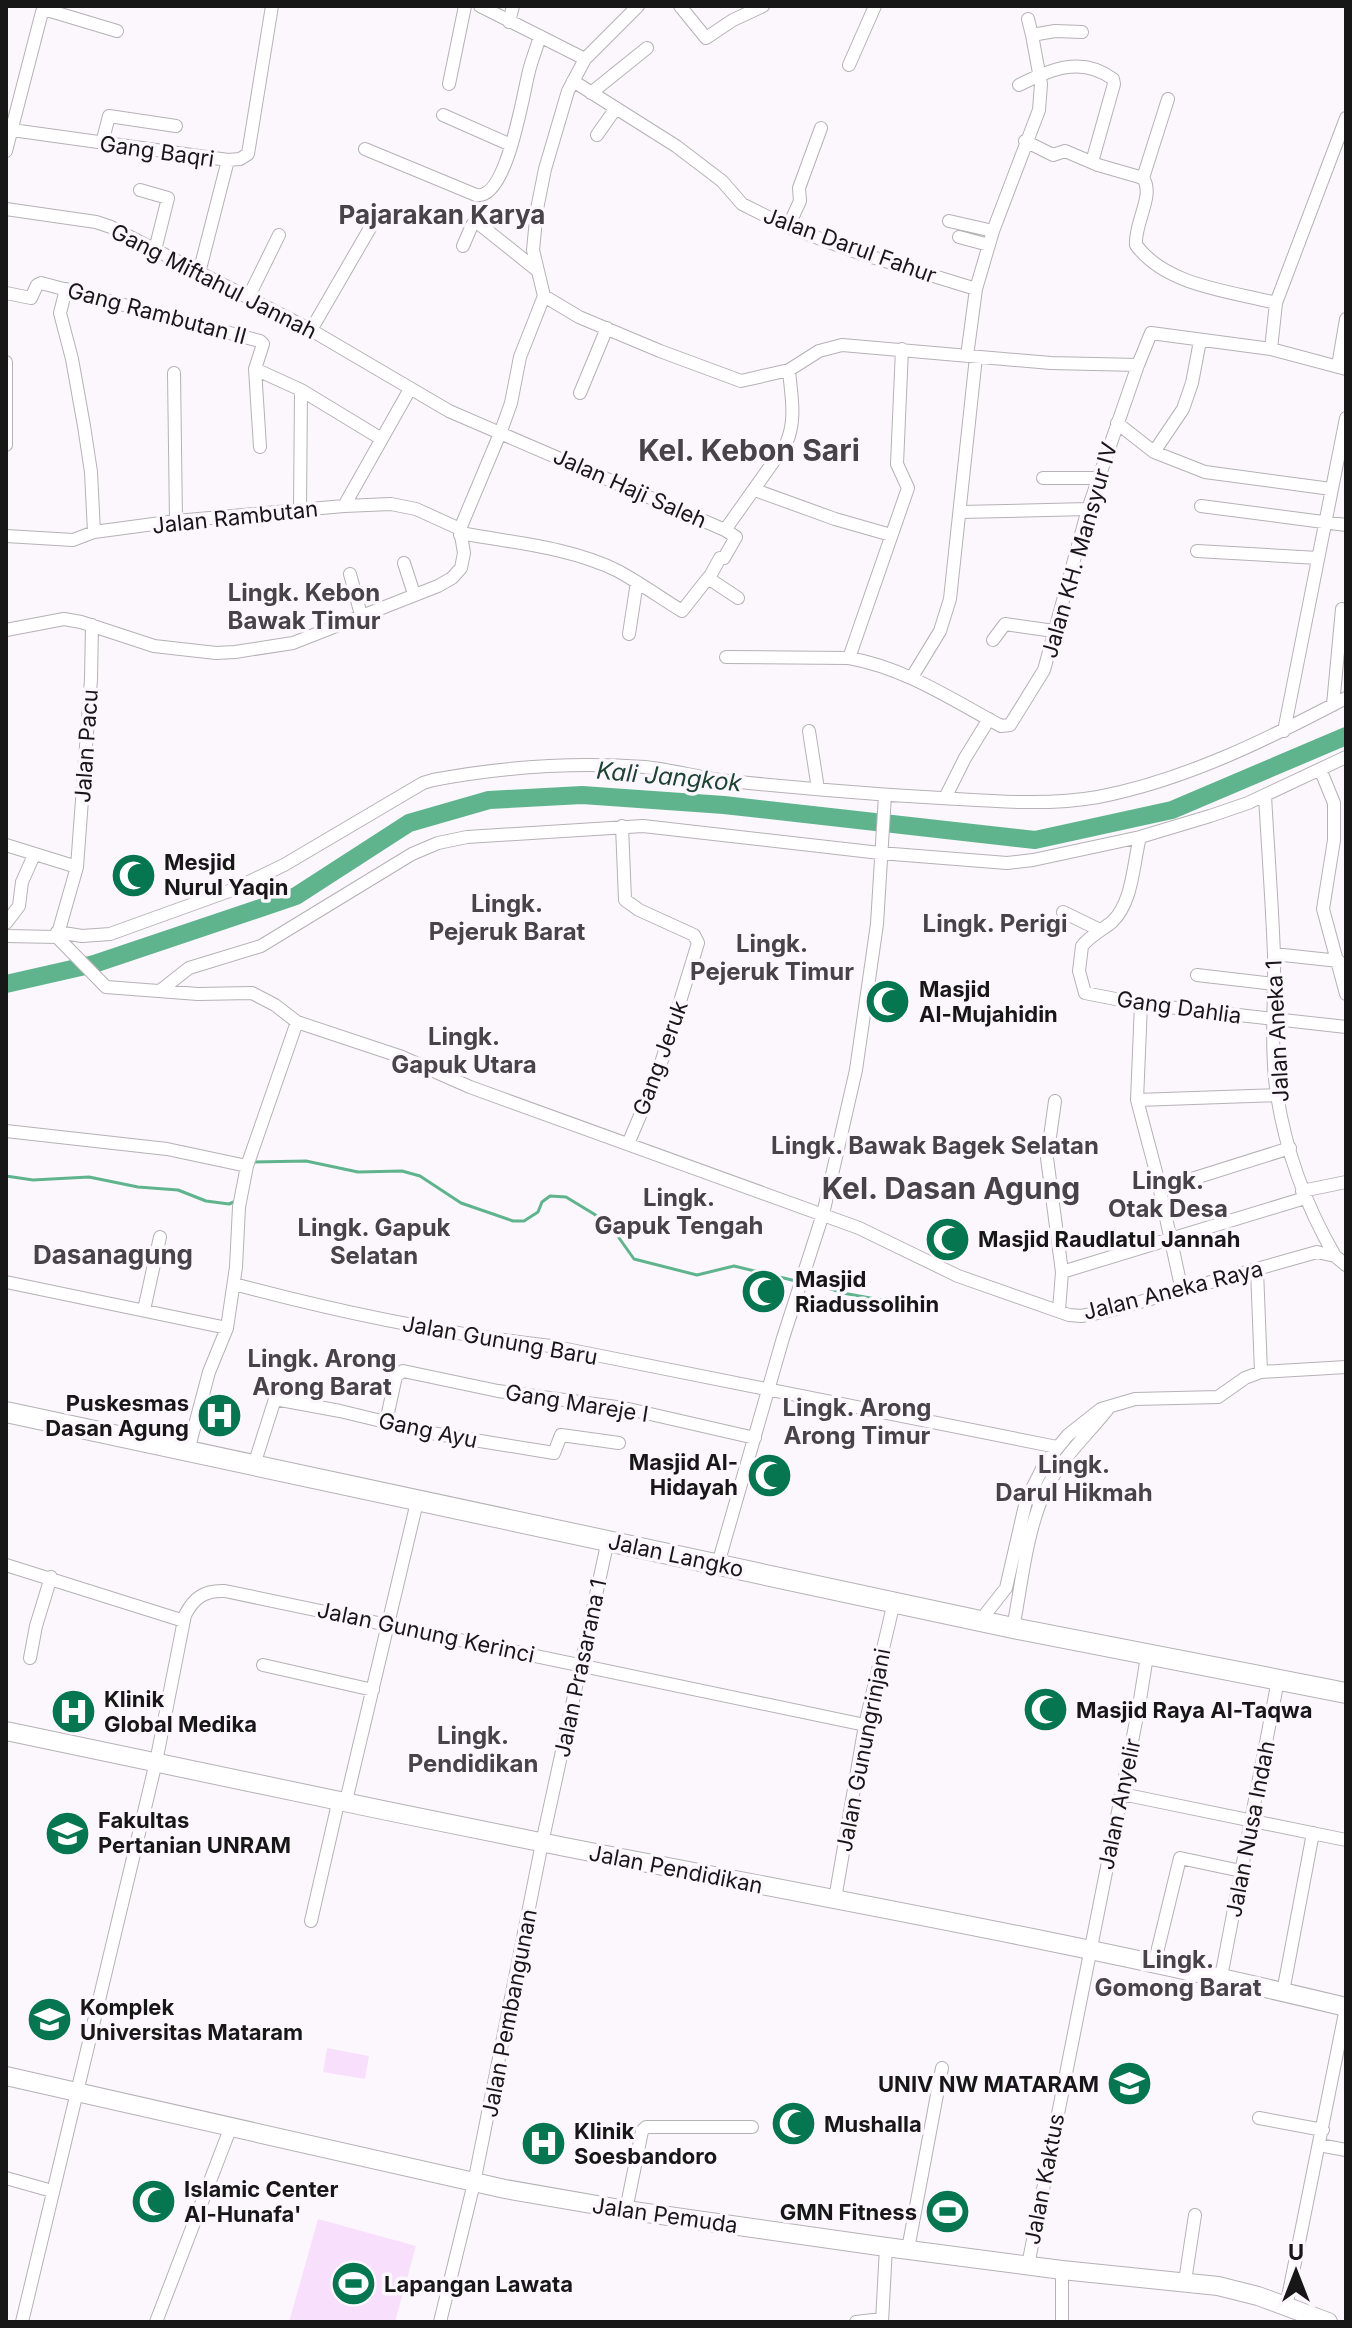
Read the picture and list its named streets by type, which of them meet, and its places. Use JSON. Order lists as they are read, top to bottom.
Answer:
{
  "streets": {
    "main road": ["Jalan Langko"],
    "street": [
      "Gang Baqri",
      "Jalan Darul Fahur",
      "Gang Miftahul Jannah",
      "Gang Rambutan II",
      "Jalan Haji Saleh",
      "Jalan Rambutan",
      "Jalan KH. Mansyur IV",
      "Jalan Pacu",
      "Gang Dahlia",
      "Jalan Aneka 1",
      "Gang Jeruk",
      "Jalan Aneka Raya",
      "Jalan Gunung Baru",
      "Gang Mareje I",
      "Gang Ayu",
      "Jalan Gunung Kerinci",
      "Jalan Prasarana 1",
      "Jalan Gunungrinjani",
      "Jalan Anyelir",
      "Jalan Nusa Indah",
      "Jalan Pendidikan",
      "Jalan Pembangunan",
      "Jalan Kaktus",
      "Jalan Pemuda"
    ]
  },
  "crossings": [
    ["Gang Miftahul Jannah", "Jalan Haji Saleh"],
    ["Jalan Pacu", "Jalan Aneka Raya"],
    ["Gang Dahlia", "Jalan Aneka 1"],
    ["Jalan Aneka 1", "Jalan Aneka Raya"],
    ["Gang Jeruk", "Jalan Aneka Raya"],
    ["Gang Mareje I", "Gang Ayu"],
    ["Gang Ayu", "Jalan Langko"],
    ["Jalan Langko", "Jalan Prasarana 1"],
    ["Jalan Langko", "Jalan Gunungrinjani"],
    ["Jalan Langko", "Jalan Anyelir"],
    ["Jalan Langko", "Jalan Nusa Indah"],
    ["Jalan Gunung Kerinci", "Jalan Prasarana 1"],
    ["Jalan Gunung Kerinci", "Jalan Gunungrinjani"],
    ["Jalan Prasarana 1", "Jalan Pendidikan"],
    ["Jalan Prasarana 1", "Jalan Pembangunan"],
    ["Jalan Gunungrinjani", "Jalan Pendidikan"],
    ["Jalan Anyelir", "Jalan Pendidikan"],
    ["Jalan Anyelir", "Jalan Kaktus"],
    ["Jalan Nusa Indah", "Jalan Pendidikan"],
    ["Jalan Pendidikan", "Jalan Pembangunan"],
    ["Jalan Pendidikan", "Jalan Kaktus"],
    ["Jalan Pembangunan", "Jalan Pemuda"],
    ["Jalan Kaktus", "Jalan Pemuda"]
  ],
  "districts": [
    "Pajarakan Karya",
    "Kel. Kebon Sari",
    "Lingk. Kebon Bawak Timur",
    "Lingk. Pejeruk Barat",
    "Lingk. Perigi",
    "Lingk. Pejeruk Timur",
    "Lingk. Gapuk Utara",
    "Lingk. Bawak Bagek Selatan",
    "Lingk. Otak Desa",
    "Kel. Dasan Agung",
    "Lingk. Gapuk Tengah",
    "Lingk. Gapuk Selatan",
    "Dasanagung",
    "Lingk. Arong Arong Barat",
    "Lingk. Arong Arong Timur",
    "Lingk. Darul Hikmah",
    "Lingk. Pendidikan",
    "Lingk. Gomong Barat"
  ],
  "water": ["Kali Jangkok"],
  "places": {
    "mosque": [
      "Mesjid Nurul Yaqin",
      "Masjid Al-Mujahidin",
      "Masjid Raudlatul Jannah",
      "Masjid Riadussolihin",
      "Masjid Al- Hidayah",
      "Masjid Raya Al-Taqwa",
      "Mushalla",
      "Islamic Center Al-Hunafa'"
    ],
    "hospital": ["Puskesmas Dasan Agung", "Klinik Global Medika", "Klinik Soesbandoro"],
    "school or university": ["Fakultas Pertanian UNRAM", "Komplek Universitas Mataram", "UNIV NW MATARAM"],
    "sports": ["GMN Fitness", "Lapangan Lawata"]
  },
  "north": "top"
}
